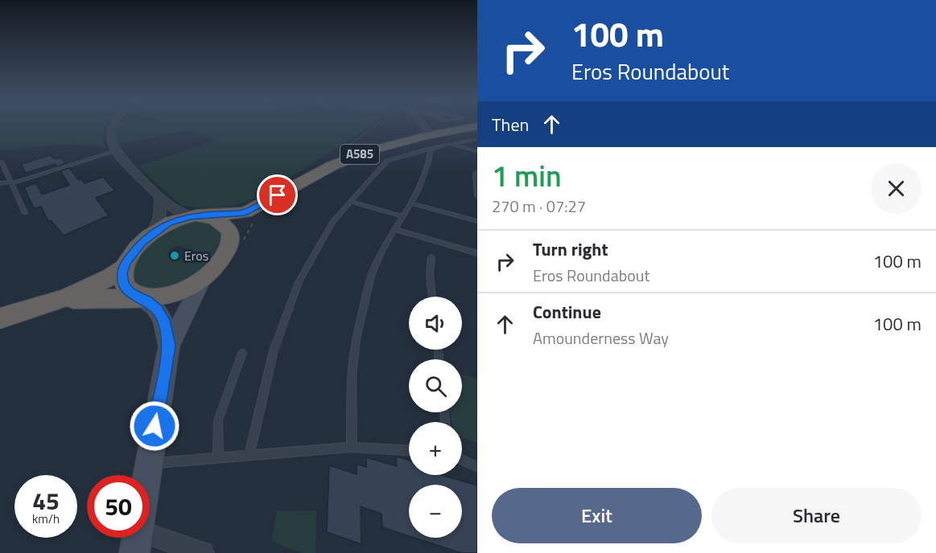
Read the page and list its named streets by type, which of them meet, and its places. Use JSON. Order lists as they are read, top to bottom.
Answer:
{
  "streets": {
    "highway": ["A585"]
  },
  "places": ["Eros"],
  "page": {
    "turn": ["100 m", "Eros Roundabout"],
    "then": "Then",
    "heading": ["1 min", "270 m · 07:27"],
    "list": [
      {
        "name": "Turn right",
        "note": "Eros Roundabout",
        "value": "100 m"
      },
      {
        "name": "Continue",
        "note": "Amounderness Way",
        "value": "100 m"
      }
    ],
    "map_buttons": ["+", "−"],
    "speed": "45 km/h",
    "limit": "50",
    "buttons": ["Exit", "Share"]
  }
}
